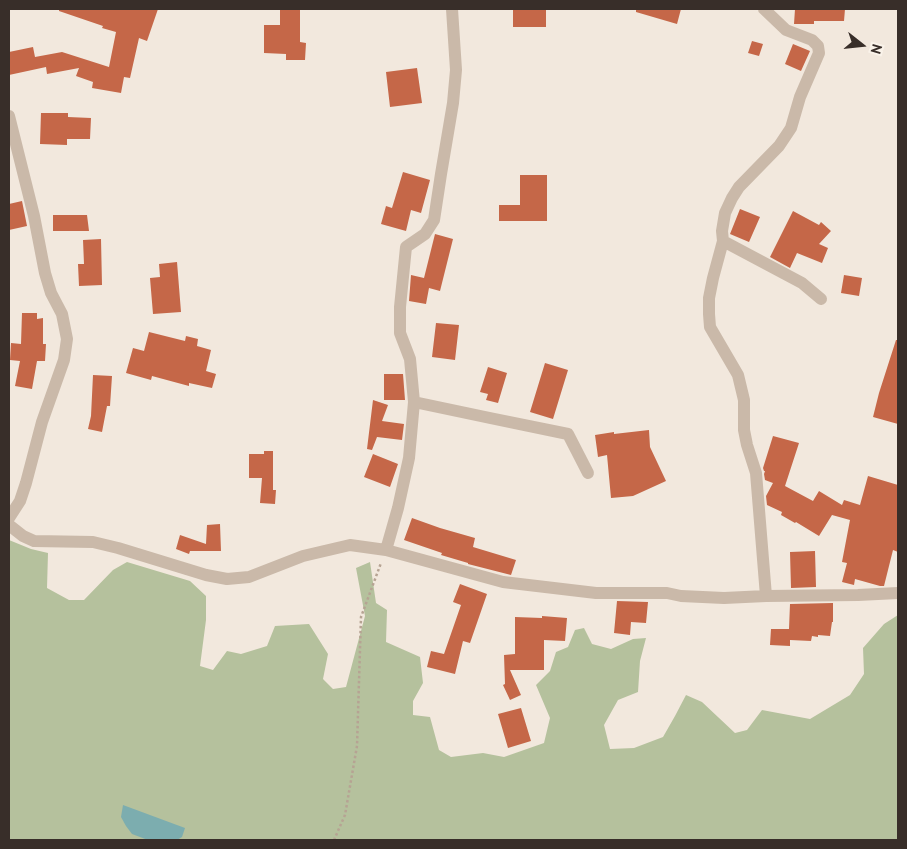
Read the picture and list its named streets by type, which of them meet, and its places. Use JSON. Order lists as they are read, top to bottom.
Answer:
{
  "north": "right"
}
